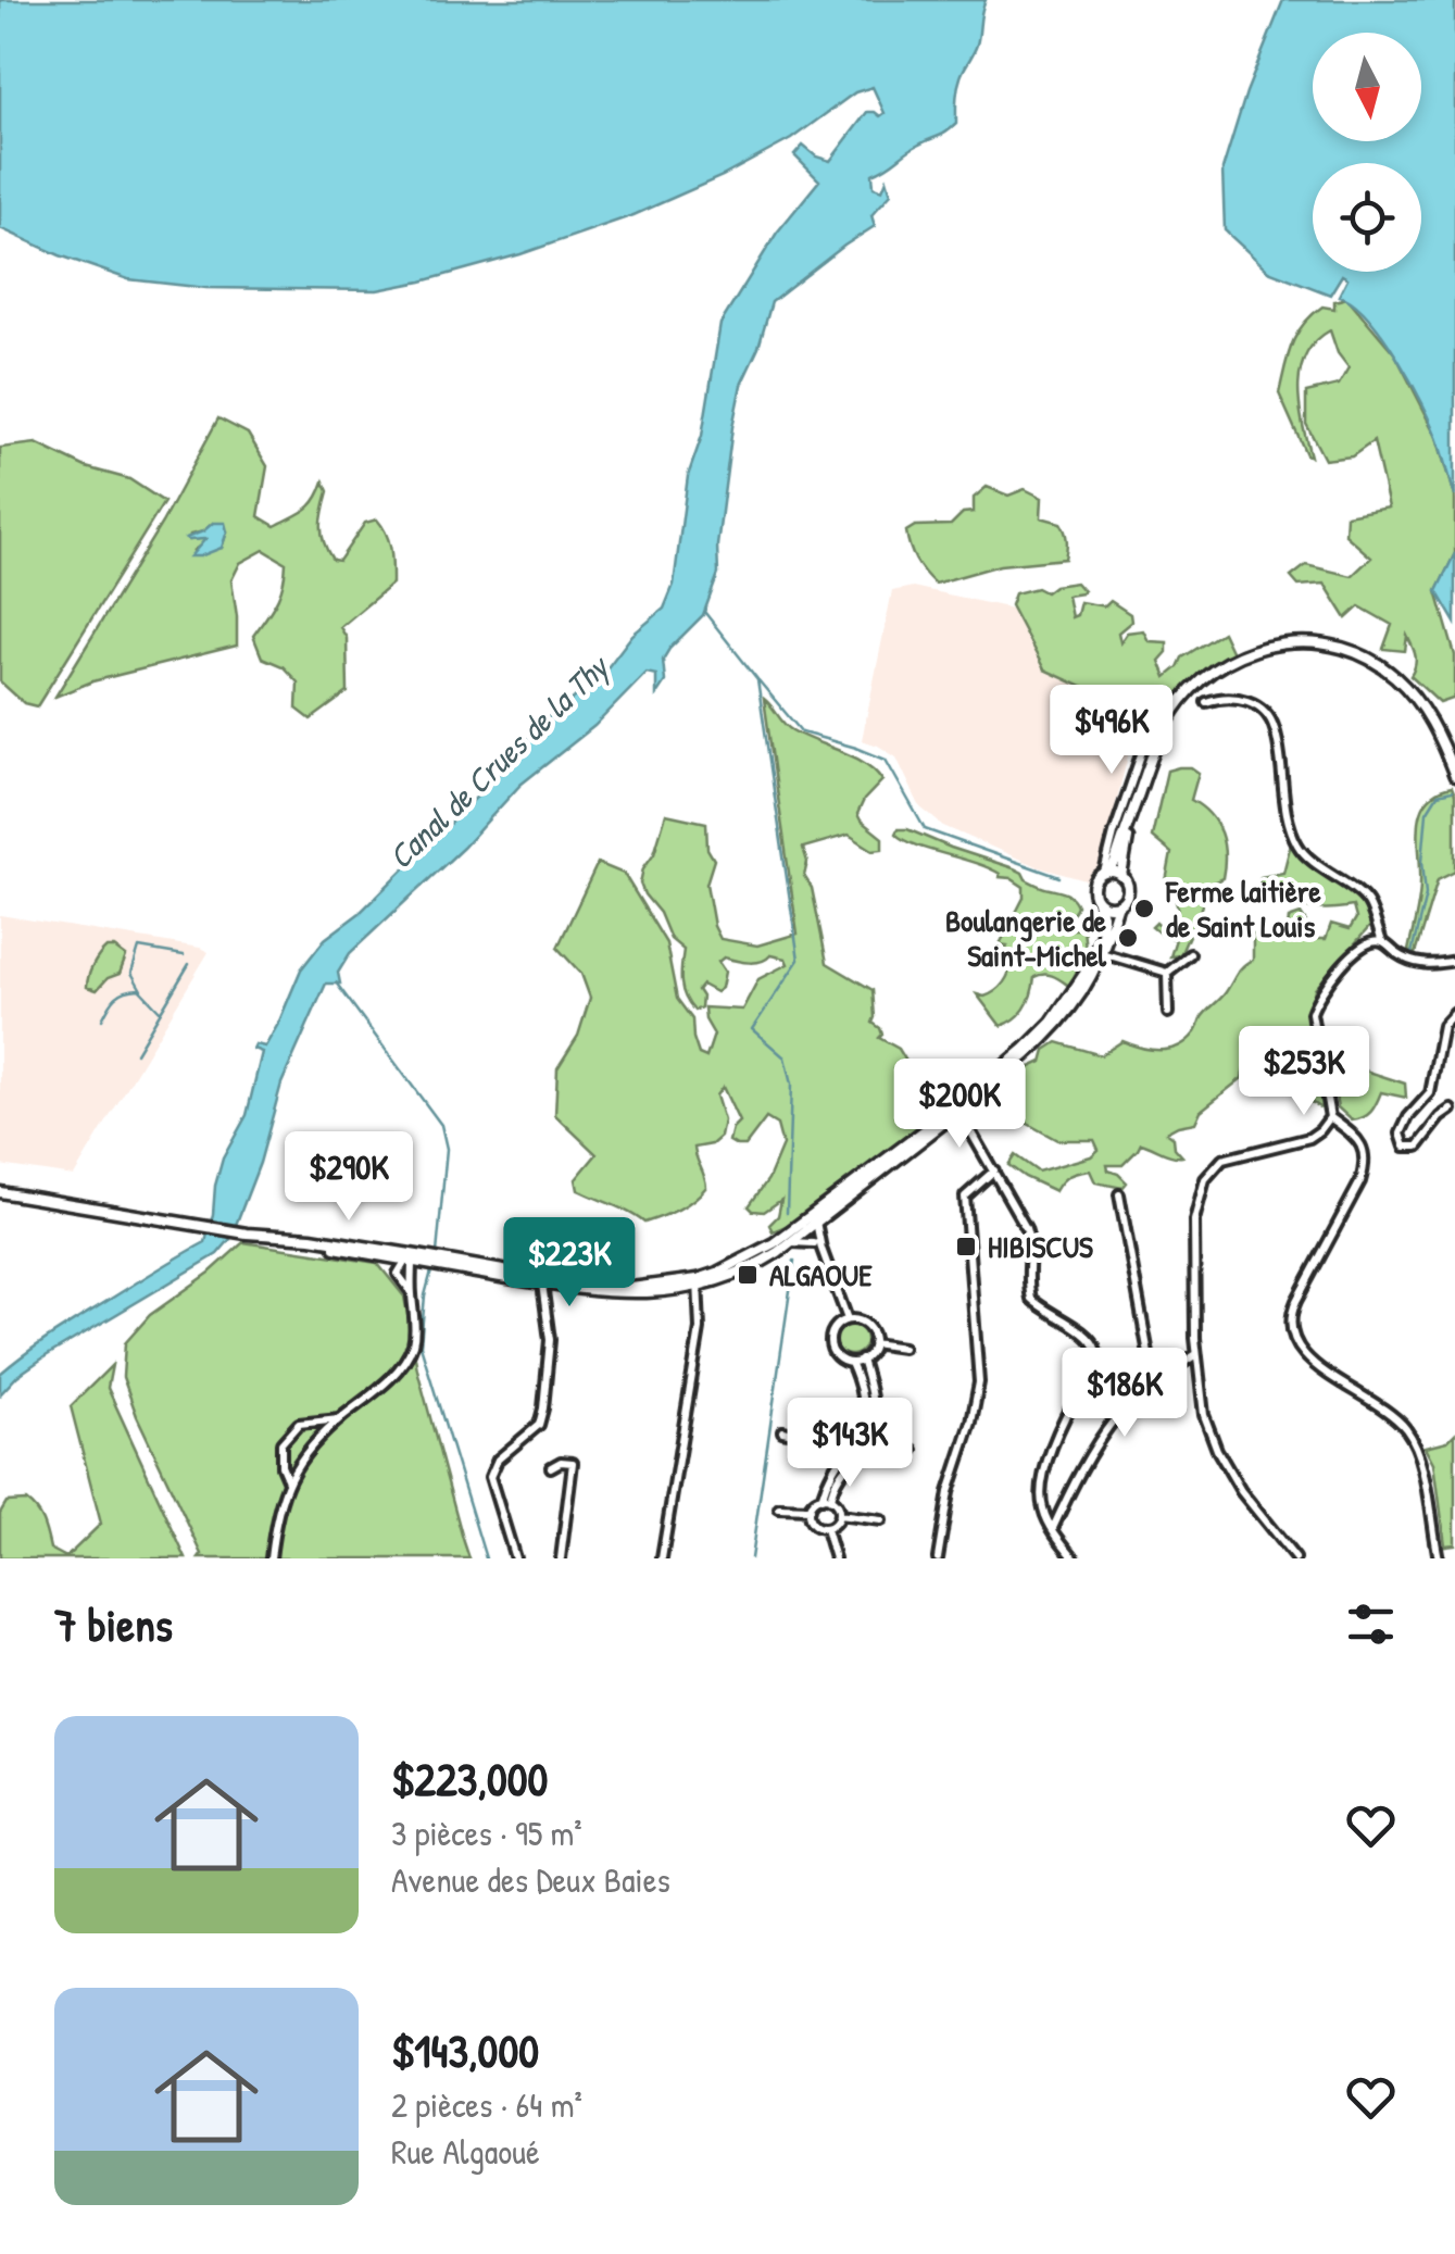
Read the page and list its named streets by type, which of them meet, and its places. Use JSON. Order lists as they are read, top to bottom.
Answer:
{
  "water": ["Canal de Crues de la Thy"],
  "places": {
    "other": ["Ferme laitière de Saint Louis", "Boulangerie de Saint-Michel"],
    "transit": ["HIBISCUS", "ALGAOUE"]
  },
  "north": "bottom",
  "page": {
    "price": [
      "$496K",
      "$253K",
      "$200K",
      "$290K",
      "$223K",
      "$186K",
      "$143K"
    ],
    "heading": "7 biens",
    "list": [
      {
        "name": "$223,000",
        "note": "3 pièces · 95 m² · Avenue des Deux Baies"
      },
      {
        "name": "$143,000",
        "note": "2 pièces · 64 m² · Rue Algaoué"
      }
    ]
  }
}
